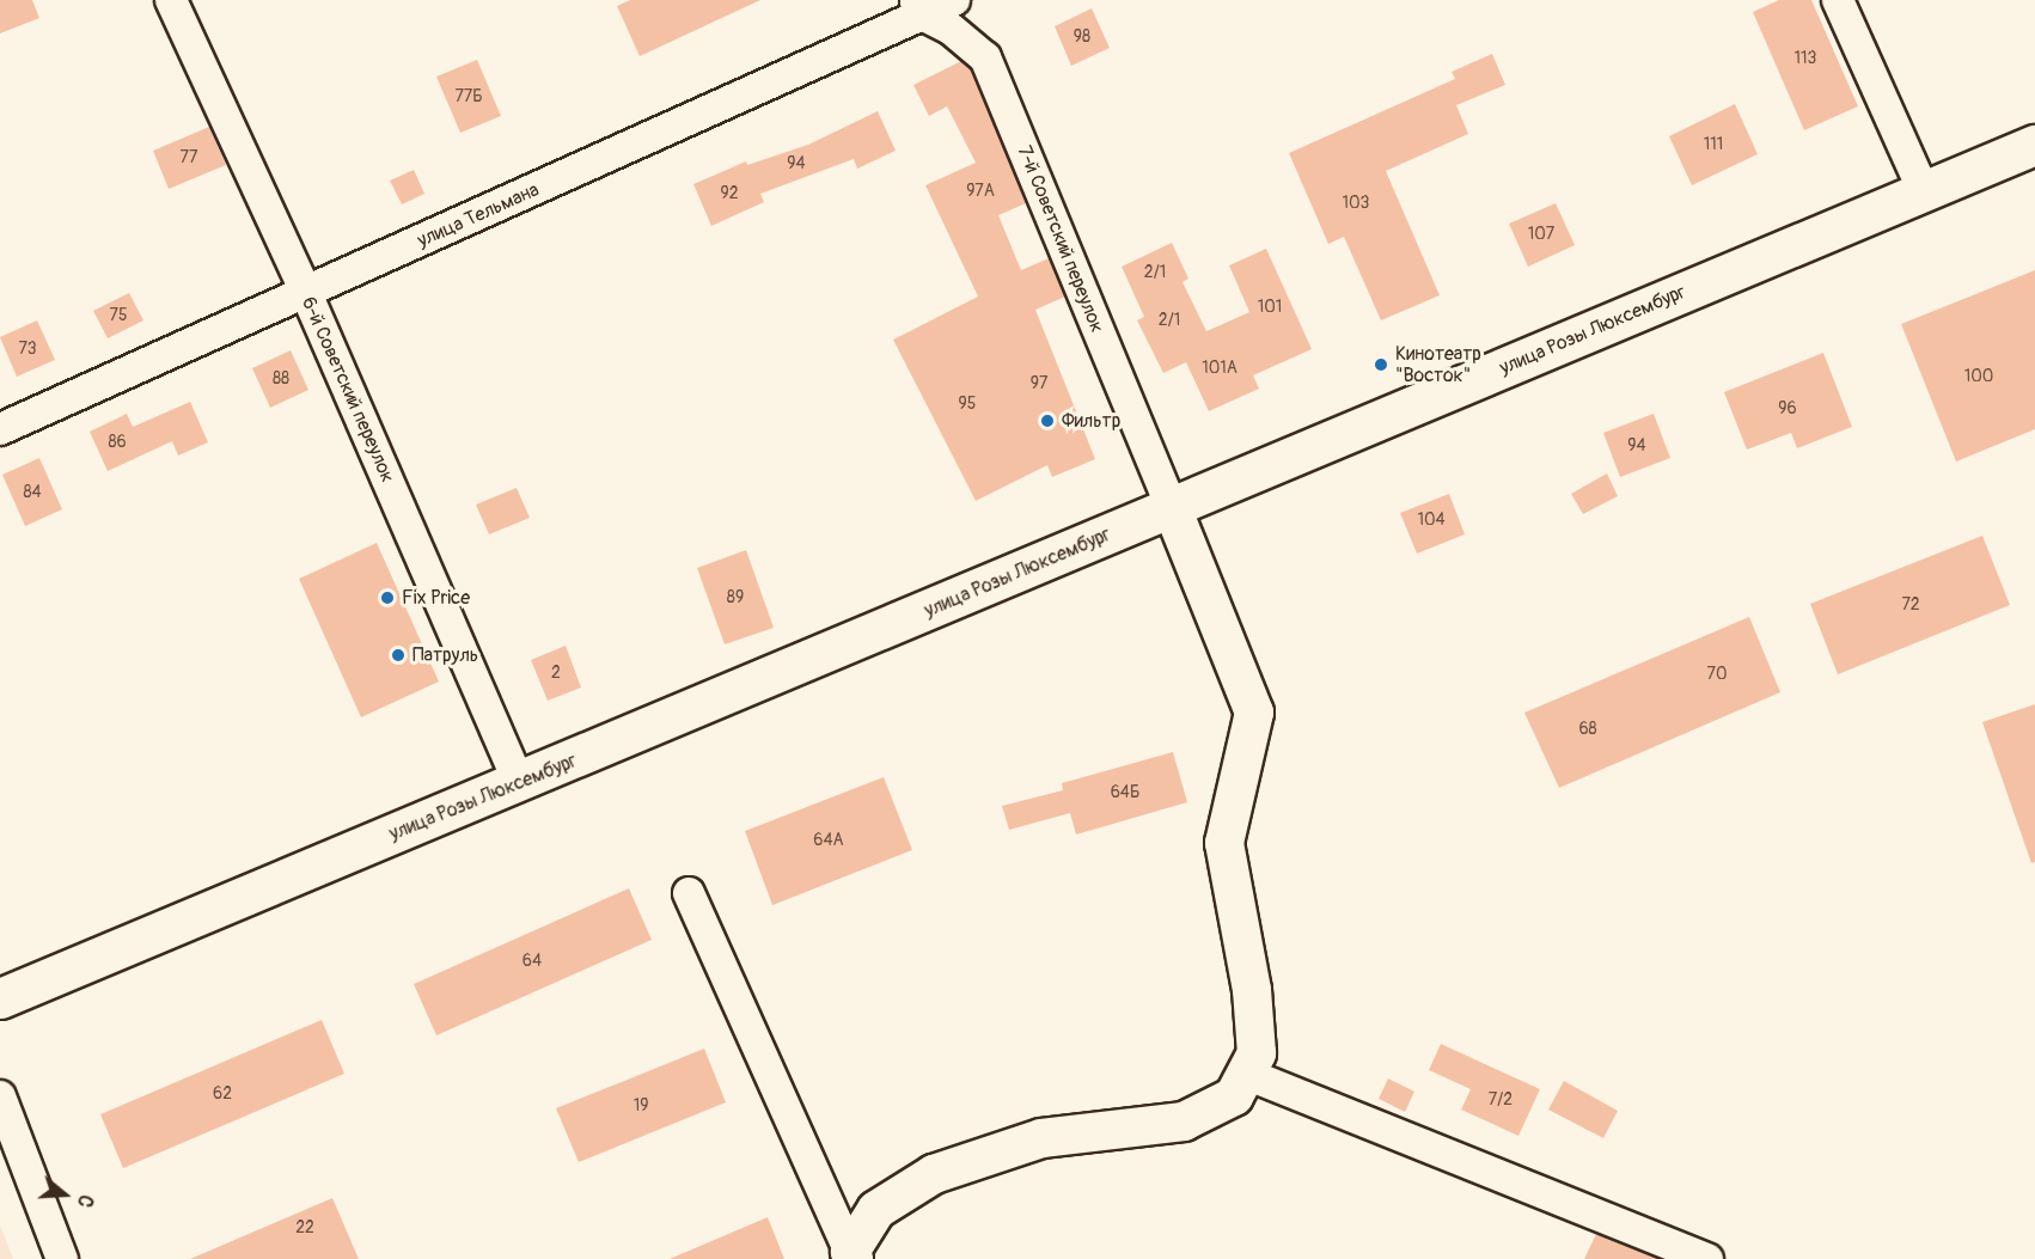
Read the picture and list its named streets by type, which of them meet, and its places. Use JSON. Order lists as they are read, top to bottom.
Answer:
{
  "streets": {
    "main road": ["улица Розы Люксембург"],
    "street": ["улица Тельмана", "7-й Советский переулок", "6-й Советский переулок"]
  },
  "crossings": [
    ["улица Тельмана", "7-й Советский переулок"],
    ["улица Тельмана", "6-й Советский переулок"],
    ["7-й Советский переулок", "улица Розы Люксембург"],
    ["улица Розы Люксембург", "6-й Советский переулок"]
  ],
  "places": [
    "Кинотеатр \"Восток\"",
    "Фильтр",
    "Fix Price",
    "Патруль"
  ],
  "house_numbers": [
    "98",
    "113",
    "77Б",
    "111",
    "77",
    "94",
    "97А",
    "92",
    "103",
    "107",
    "2/1",
    "101",
    "75",
    "2/1",
    "73",
    "101А",
    "100",
    "88",
    "97",
    "95",
    "96",
    "86",
    "94",
    "84",
    "104",
    "89",
    "72",
    "2",
    "70",
    "68",
    "64Б",
    "64А",
    "64",
    "62",
    "7/2",
    "19",
    "22"
  ],
  "north": "right"
}
